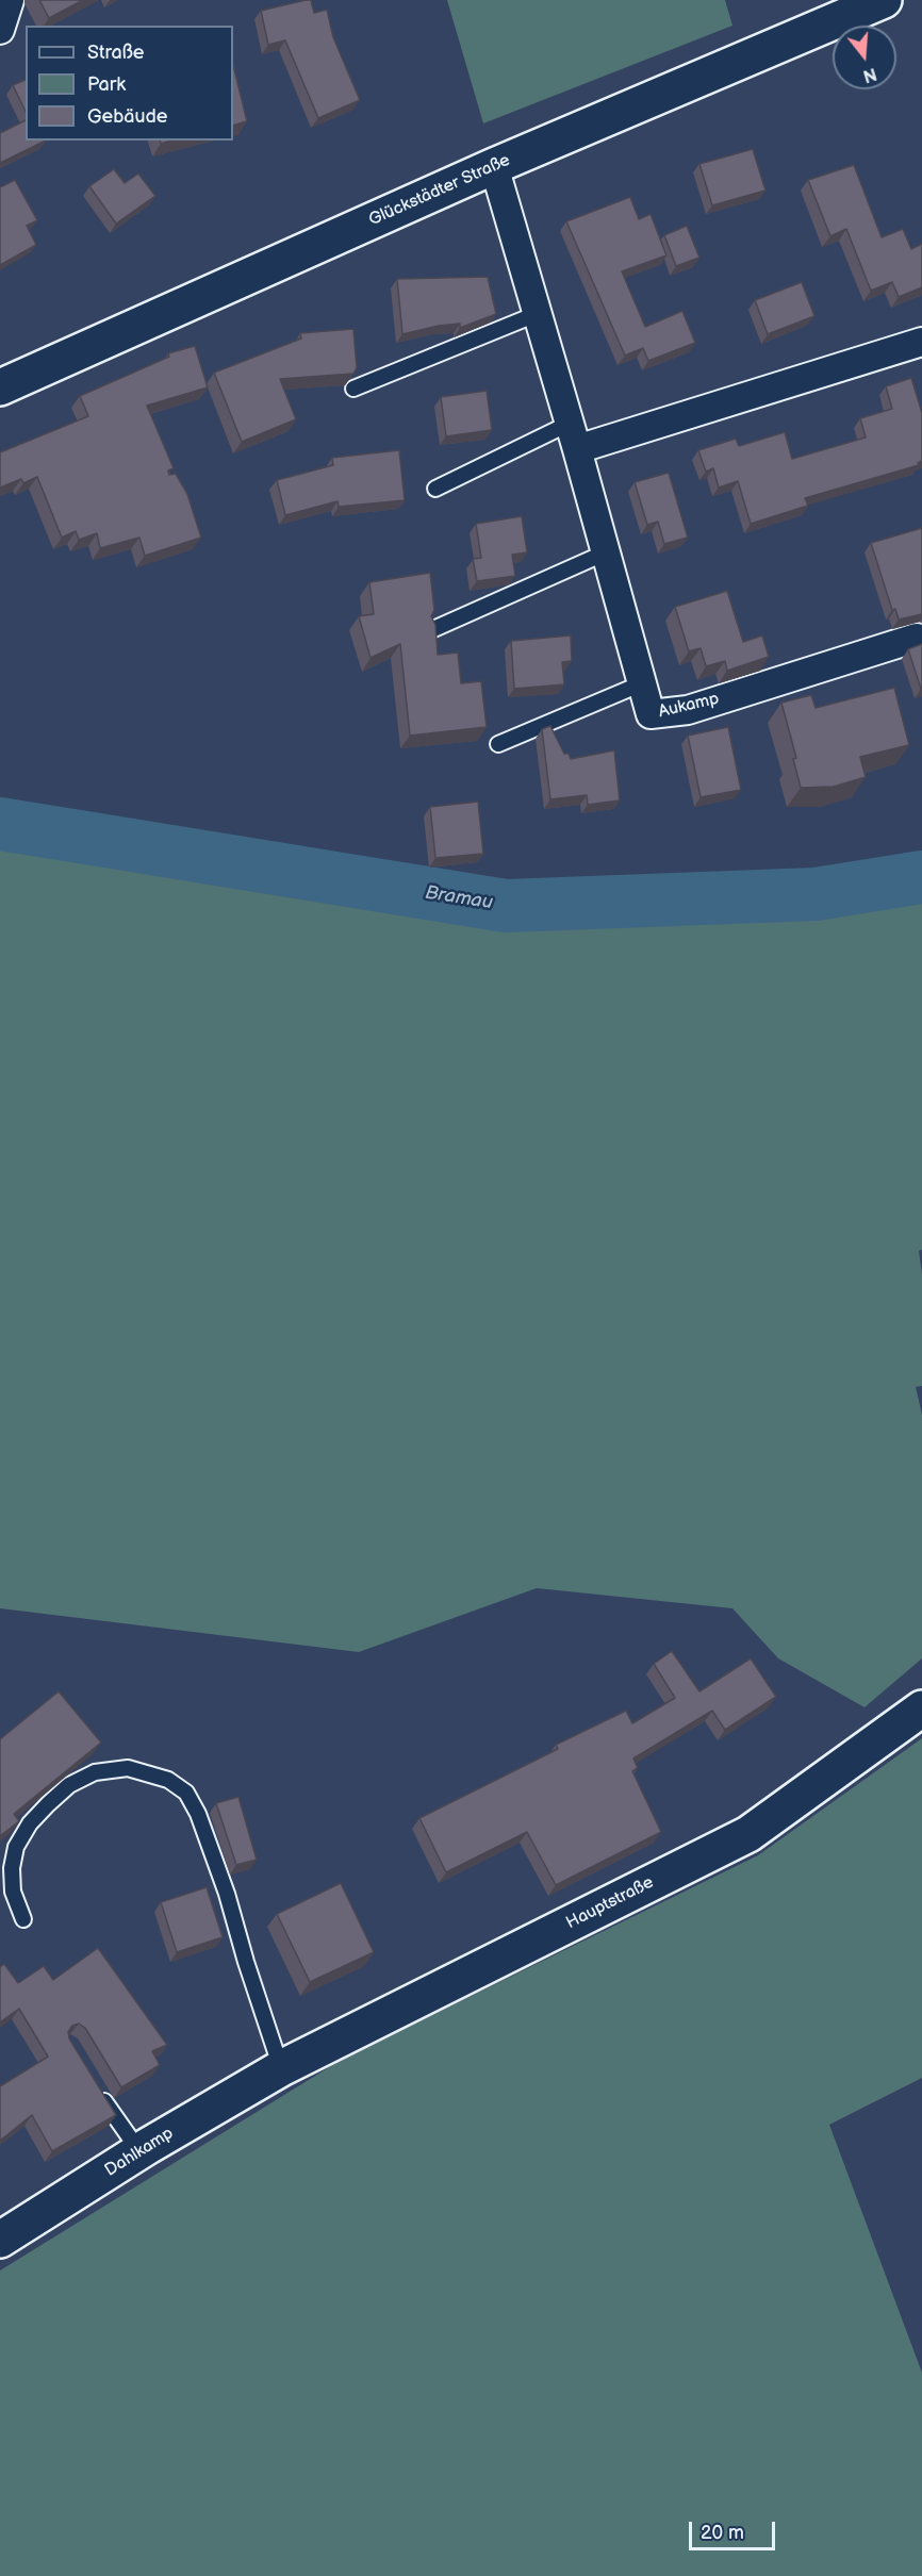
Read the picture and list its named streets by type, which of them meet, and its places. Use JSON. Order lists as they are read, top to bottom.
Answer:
{
  "streets": {
    "street": [
      "Glückstädter Straße",
      "Aukamp",
      "Hauptstraße",
      "Dahlkamp"
    ]
  },
  "crossings": [
    ["Glückstädter Straße", "Aukamp"],
    ["Hauptstraße", "Dahlkamp"]
  ],
  "water": ["Bramau"],
  "legend": ["Straße", "Park", "Gebäude"],
  "scale_bar": "20 m",
  "north": "bottom"
}
